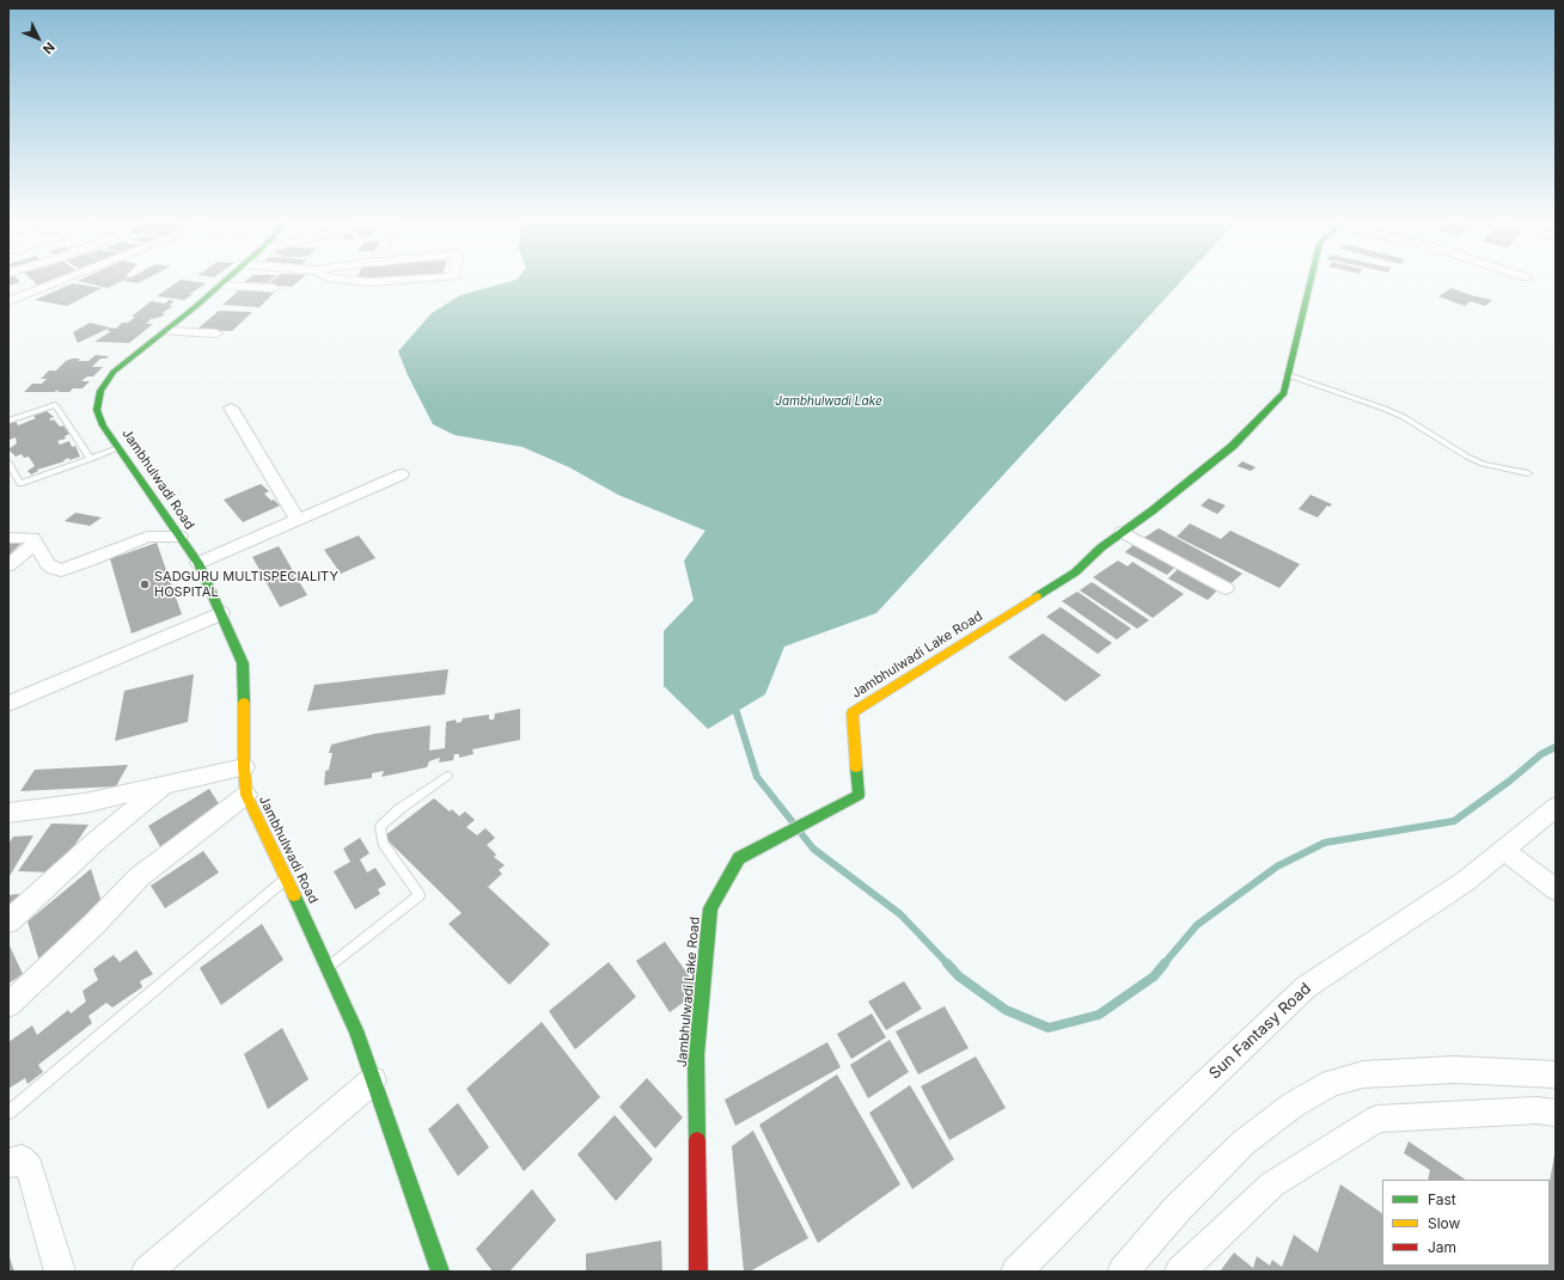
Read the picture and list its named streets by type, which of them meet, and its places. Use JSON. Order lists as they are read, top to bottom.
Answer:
{
  "streets": {
    "street": ["Jambhulwadi Road", "Jambhulwadi Lake Road", "Sun Fantasy Road"]
  },
  "water": ["Jambhulwadi Lake"],
  "places": ["SADGURU MULTISPECIALITY HOSPITAL"],
  "legend": ["Fast", "Slow", "Jam"],
  "north": "bottom right"
}
